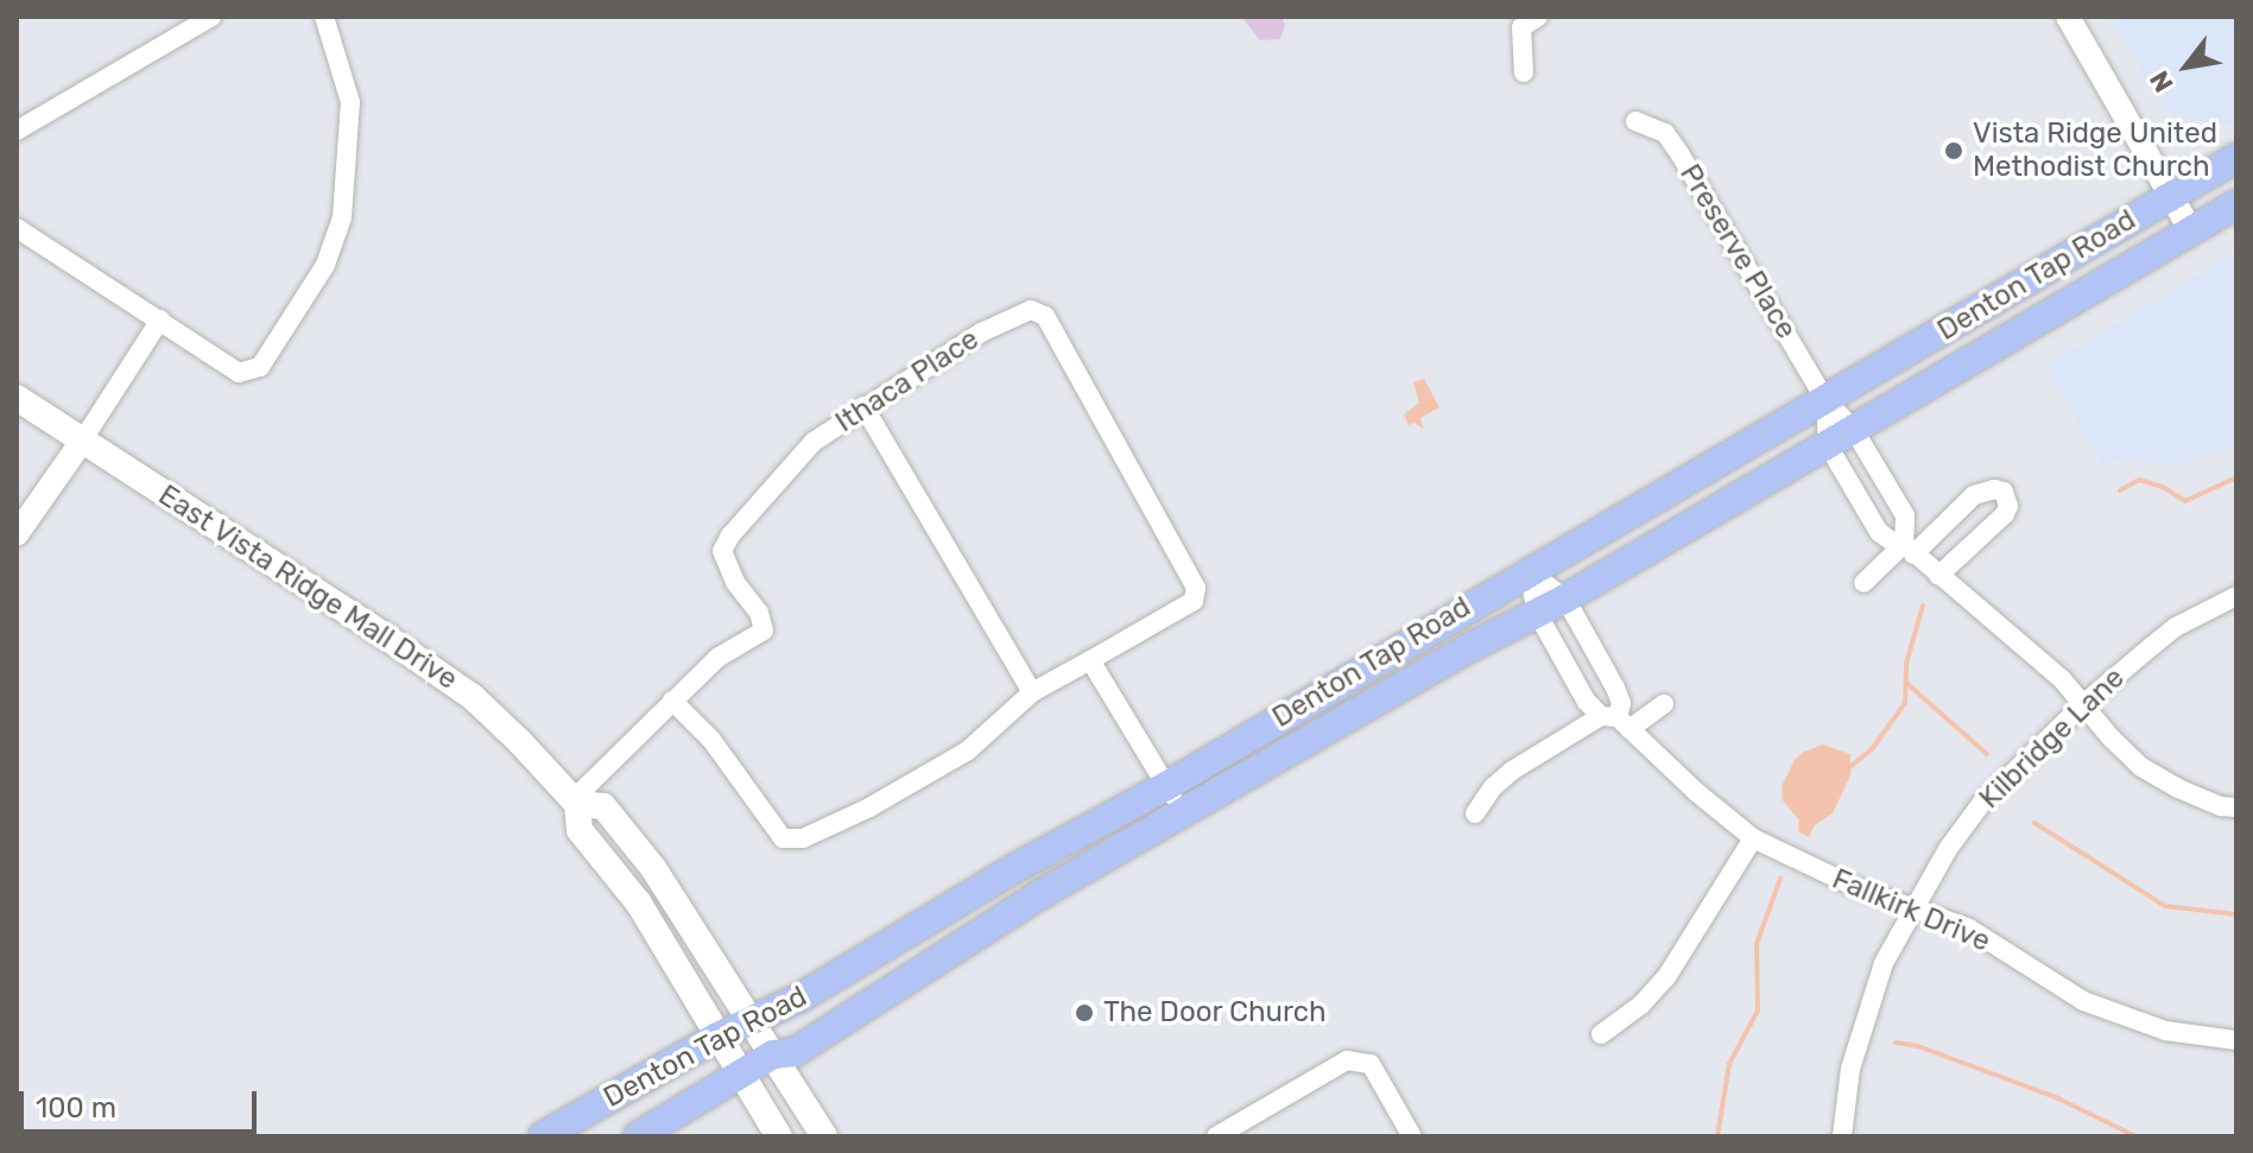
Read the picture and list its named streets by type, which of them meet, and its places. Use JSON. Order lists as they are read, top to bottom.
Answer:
{
  "streets": {
    "main road": ["Denton Tap Road", "East Vista Ridge Mall Drive"],
    "street": [
      "Preserve Place",
      "Ithaca Place",
      "Kilbridge Lane",
      "Fallkirk Drive"
    ]
  },
  "crossings": [
    ["Preserve Place", "Denton Tap Road"],
    ["Denton Tap Road", "East Vista Ridge Mall Drive"],
    ["Denton Tap Road", "Fallkirk Drive"],
    ["Ithaca Place", "East Vista Ridge Mall Drive"],
    ["Kilbridge Lane", "Fallkirk Drive"]
  ],
  "places": ["Vista Ridge United Methodist Church", "The Door Church"],
  "scale_bar": "100 m",
  "north": "bottom left"
}
